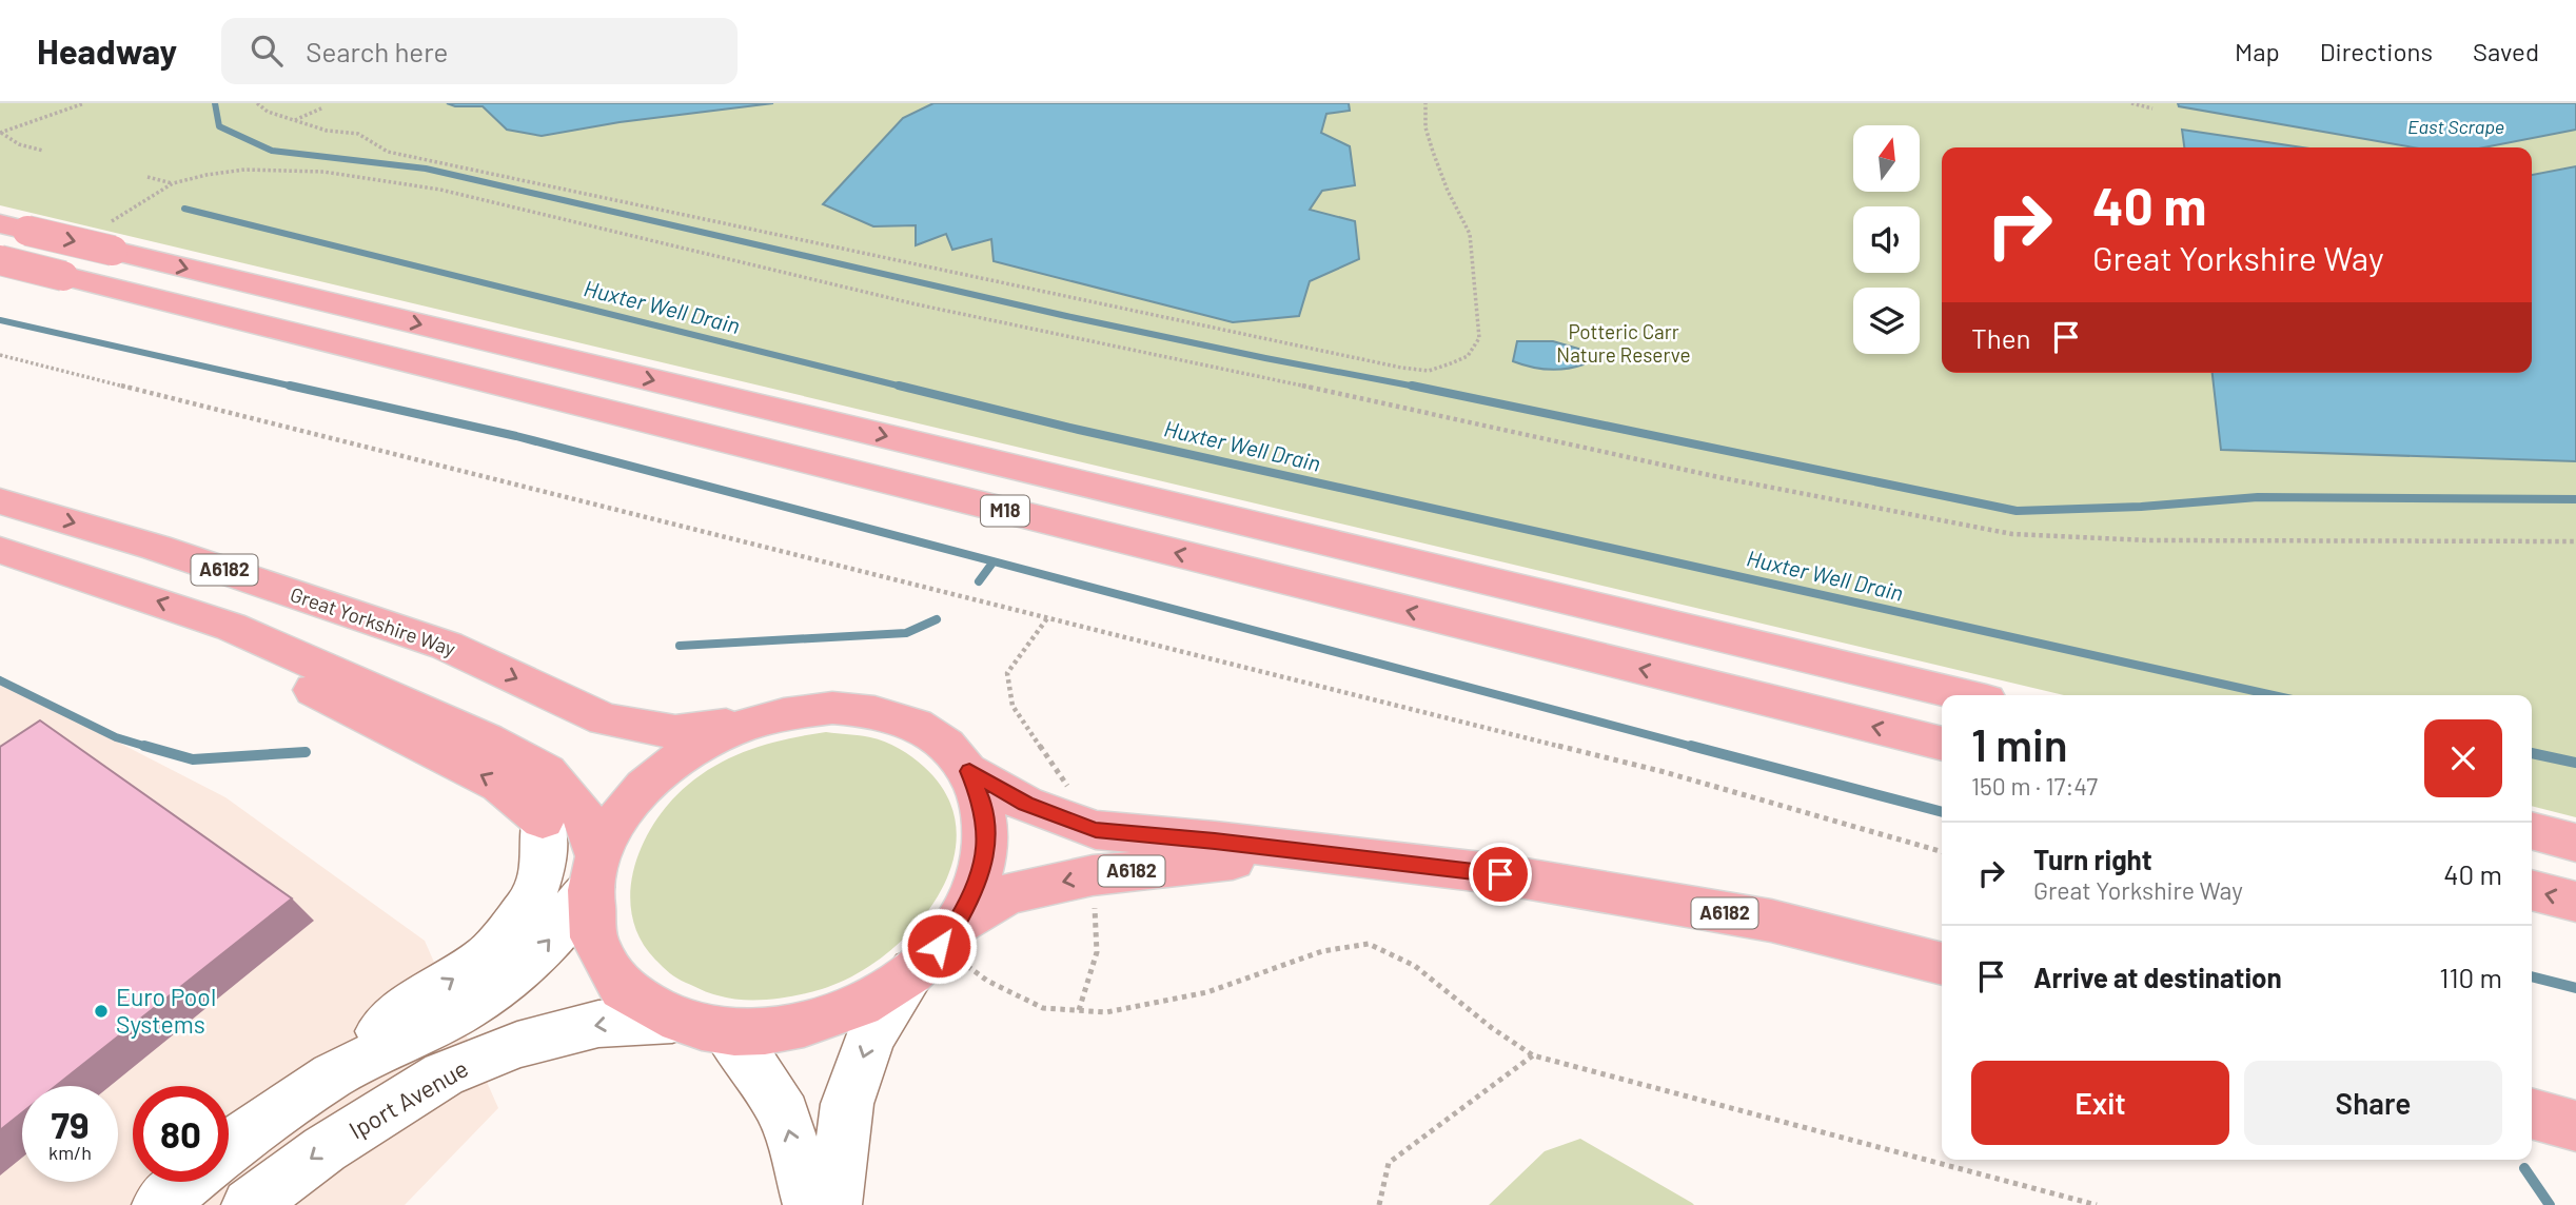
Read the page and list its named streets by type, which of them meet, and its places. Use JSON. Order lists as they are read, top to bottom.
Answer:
{
  "streets": {
    "highway": ["M18", "A6182", "Great Yorkshire Way"],
    "street": ["Iport Avenue"]
  },
  "water": ["East Scrape", "Huxter Well Drain"],
  "parks": ["Potteric Carr Nature Reserve"],
  "places": ["Euro Pool Systems"],
  "north": "top",
  "page": {
    "header": "Headway",
    "search": "Search here",
    "nav": ["Map", "Directions", "Saved"],
    "turn": ["40 m", "Great Yorkshire Way"],
    "then": "Then",
    "heading": ["1 min", "150 m · 17:47"],
    "list": [
      {
        "name": "Turn right",
        "note": "Great Yorkshire Way",
        "value": "40 m"
      },
      {
        "name": "Arrive at destination",
        "value": "110 m"
      }
    ],
    "buttons": ["Exit", "Share"],
    "speed": "79 km/h",
    "limit": "80"
  }
}
